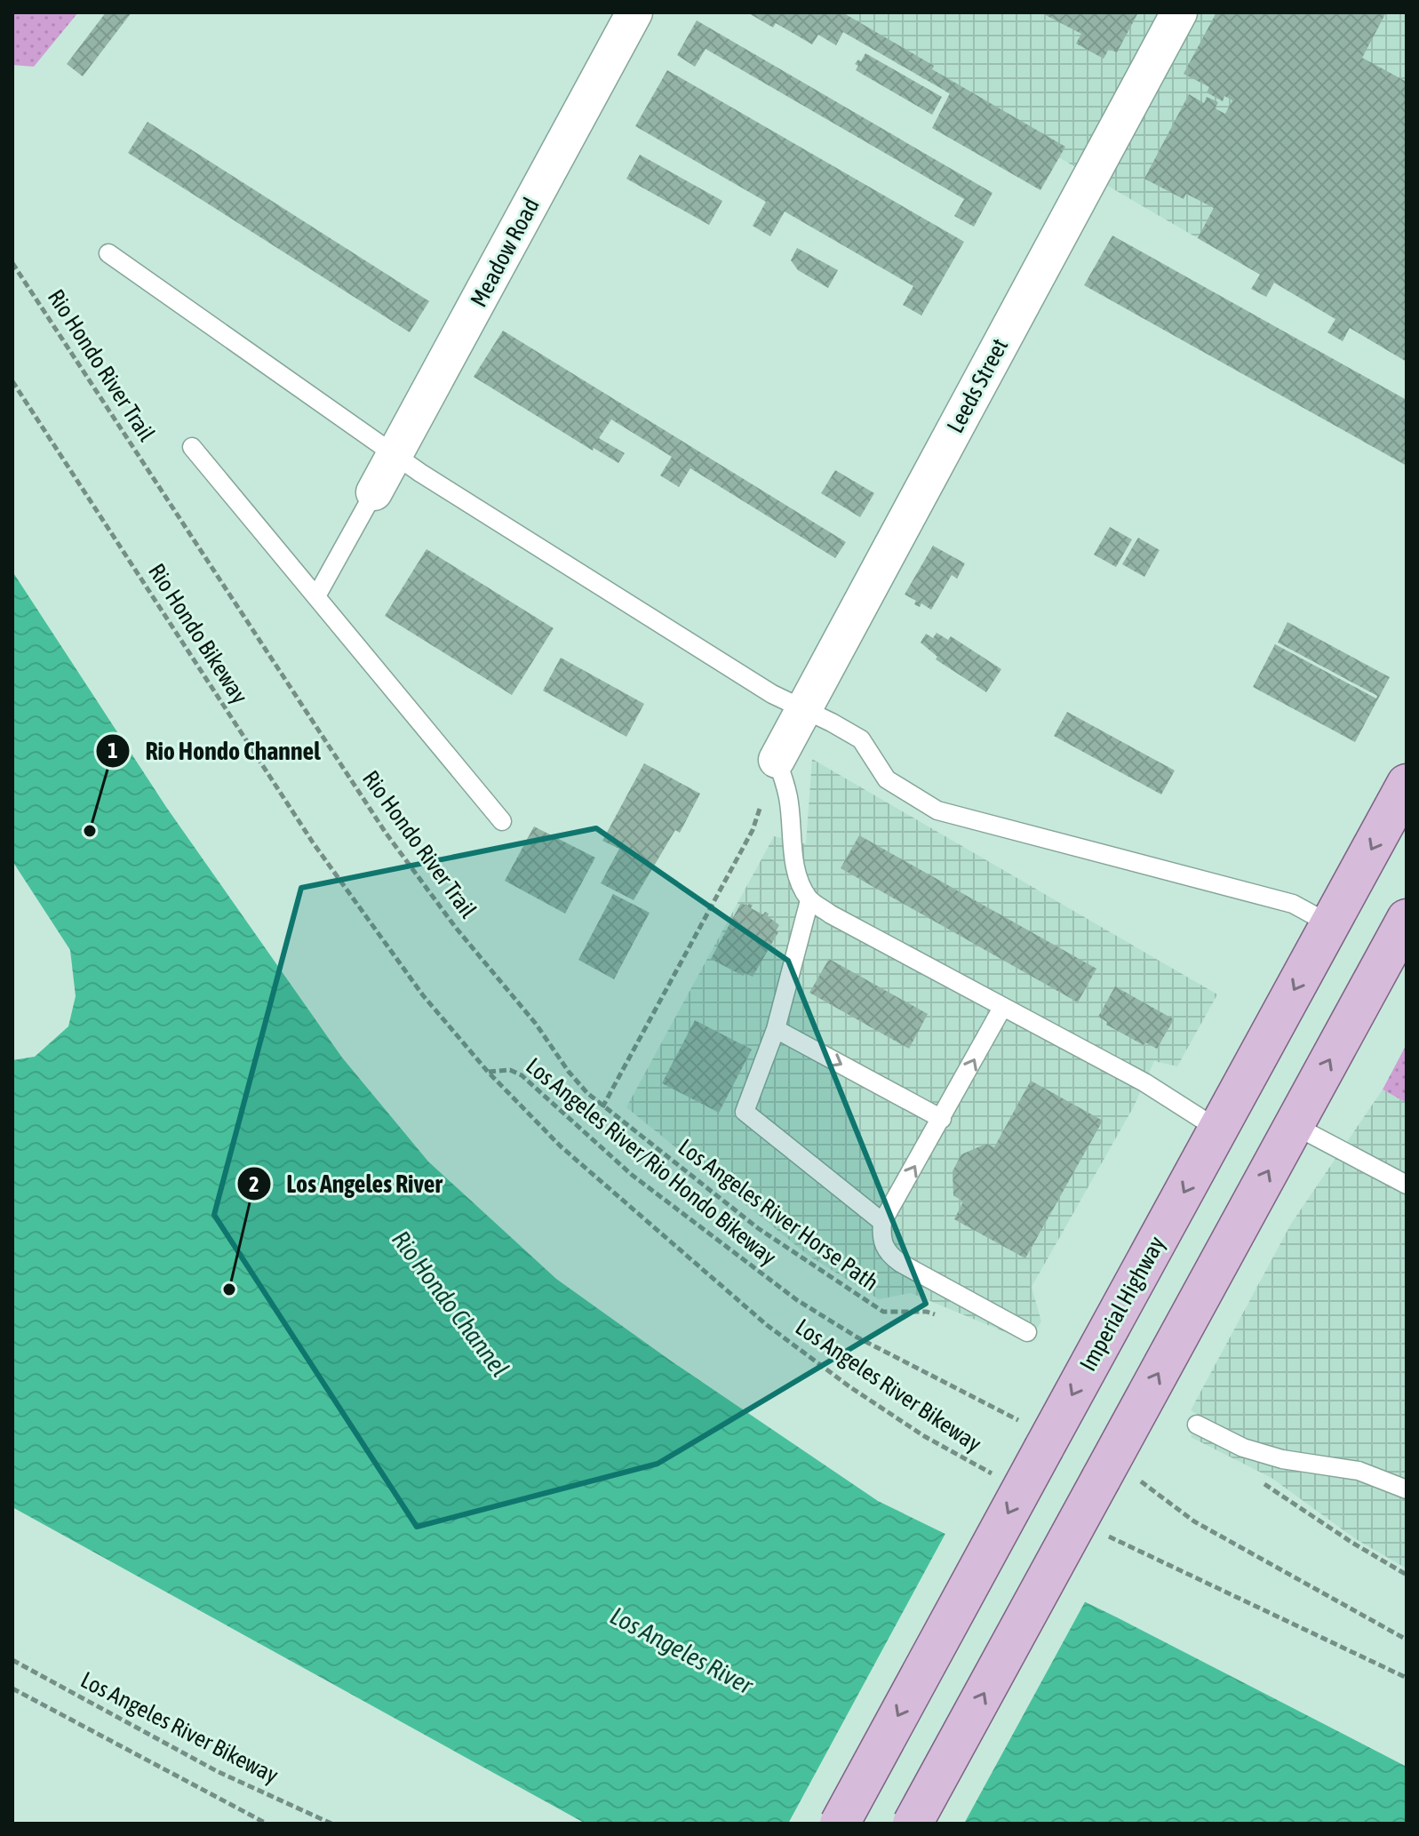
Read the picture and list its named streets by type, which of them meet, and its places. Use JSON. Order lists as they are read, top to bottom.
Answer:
{
  "streets": {
    "main road": ["Imperial Highway"],
    "street": ["Meadow Road", "Leeds Street"],
    "path": [
      "Rio Hondo River Trail",
      "Rio Hondo Bikeway",
      "Los Angeles River/Rio Hondo Bikeway",
      "Los Angeles River Horse Path",
      "Los Angeles River Bikeway"
    ]
  },
  "crossings": [
    ["Rio Hondo River Trail", "Los Angeles River Horse Path"],
    ["Rio Hondo Bikeway", "Los Angeles River/Rio Hondo Bikeway"],
    ["Rio Hondo Bikeway", "Los Angeles River Bikeway"],
    ["Los Angeles River/Rio Hondo Bikeway", "Imperial Highway"],
    ["Los Angeles River/Rio Hondo Bikeway", "Los Angeles River Bikeway"]
  ],
  "water": ["Rio Hondo Channel", "Los Angeles River"],
  "places": ["Rio Hondo Channel", "Los Angeles River"]
}
